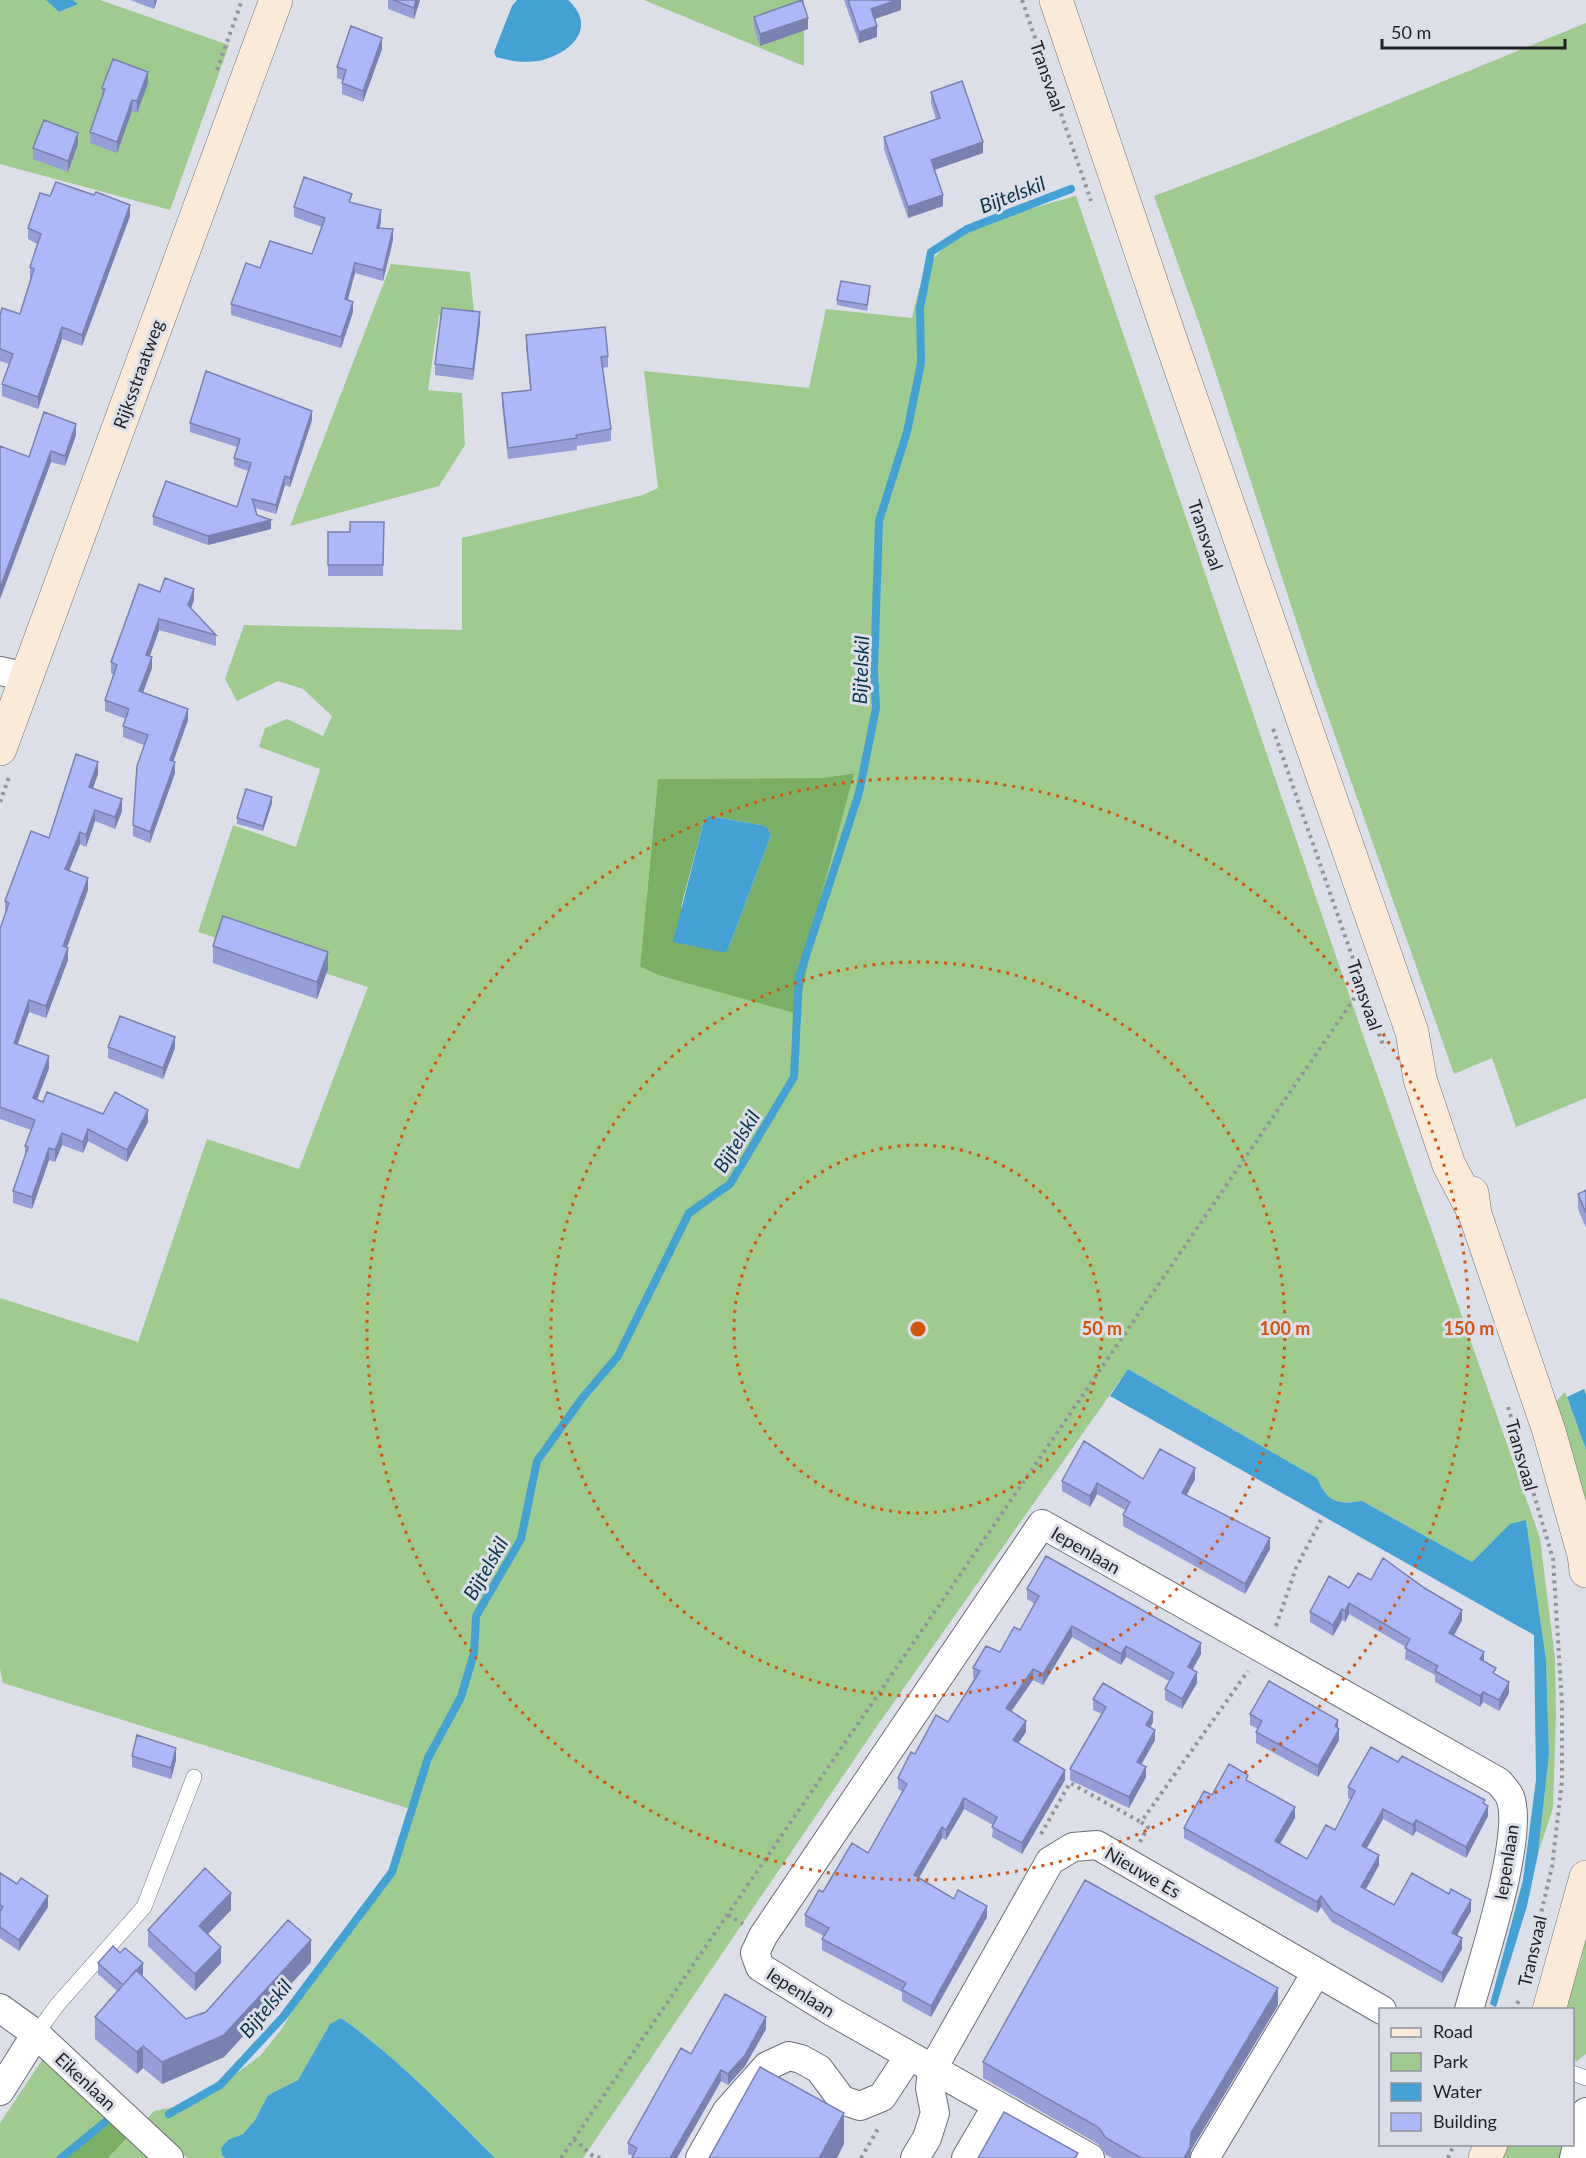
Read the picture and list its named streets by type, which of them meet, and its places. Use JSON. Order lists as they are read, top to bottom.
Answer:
{
  "streets": {
    "street": [
      "Transvaal",
      "Rijksstraatweg",
      "Iepenlaan",
      "Nieuwe Es",
      "Eikenlaan"
    ]
  },
  "crossings": [
    ["Iepenlaan", "Nieuwe Es"]
  ],
  "water": ["Bijtelskil"],
  "legend": [
    "Road",
    "Park",
    "Water",
    "Building"
  ],
  "scale_bar": "50 m",
  "rings": ["50 m", "100 m", "150 m"]
}
